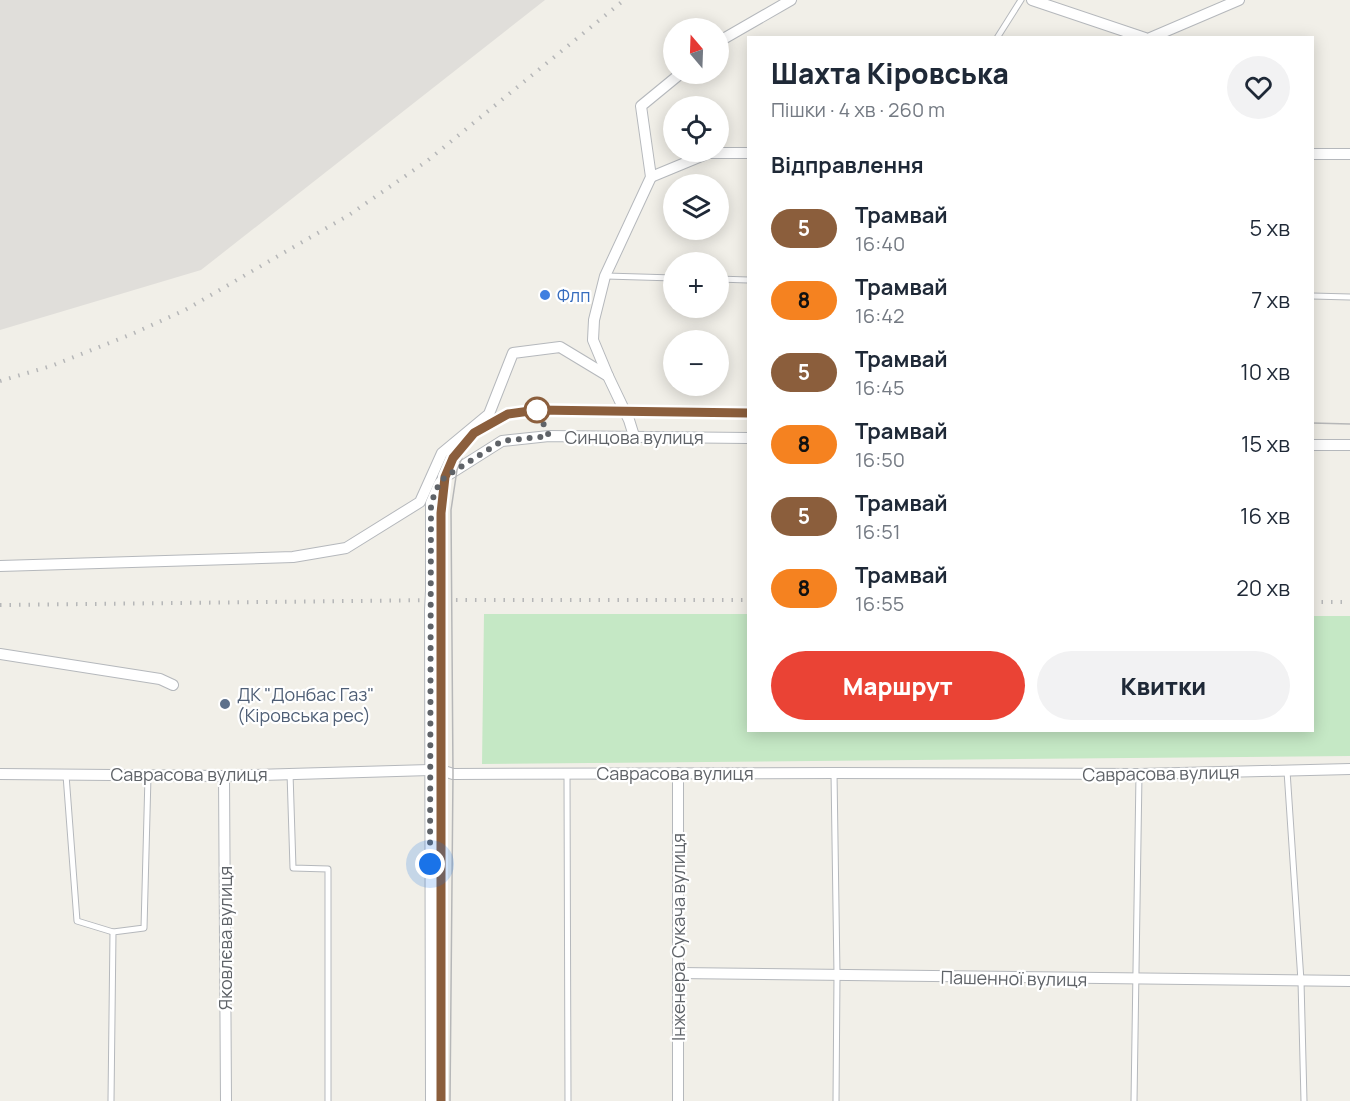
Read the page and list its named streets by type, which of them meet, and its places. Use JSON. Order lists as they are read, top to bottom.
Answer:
{
  "streets": {
    "street": [
      "Синцова вулиця",
      "Саврасова вулиця",
      "Інженера Сукача вулиця",
      "Яковлєва вулиця",
      "Пашенної вулиця"
    ]
  },
  "crossings": [
    ["Синцова вулиця", "Саврасова вулиця"],
    ["Саврасова вулиця", "Інженера Сукача вулиця"],
    ["Саврасова вулиця", "Яковлєва вулиця"],
    ["Інженера Сукача вулиця", "Пашенної вулиця"]
  ],
  "places": ["Флп", "ДК \"Донбас Газ\" (Кіровська рес)"],
  "lines": ["tram line 5"],
  "north": "top",
  "page": {
    "map_buttons": ["+", "−"],
    "heading": [
      ["Шахта Кіровська", "Пішки · 4 хв · 260 m"],
      "Відправлення"
    ],
    "list": [
      {
        "mark": "5",
        "name": "Трамвай",
        "note": "16:40",
        "value": "5 хв"
      },
      {
        "mark": "8",
        "name": "Трамвай",
        "note": "16:42",
        "value": "7 хв"
      },
      {
        "mark": "5",
        "name": "Трамвай",
        "note": "16:45",
        "value": "10 хв"
      },
      {
        "mark": "8",
        "name": "Трамвай",
        "note": "16:50",
        "value": "15 хв"
      },
      {
        "mark": "5",
        "name": "Трамвай",
        "note": "16:51",
        "value": "16 хв"
      },
      {
        "mark": "8",
        "name": "Трамвай",
        "note": "16:55",
        "value": "20 хв"
      }
    ],
    "buttons": ["Маршрут", "Квитки"]
  }
}
